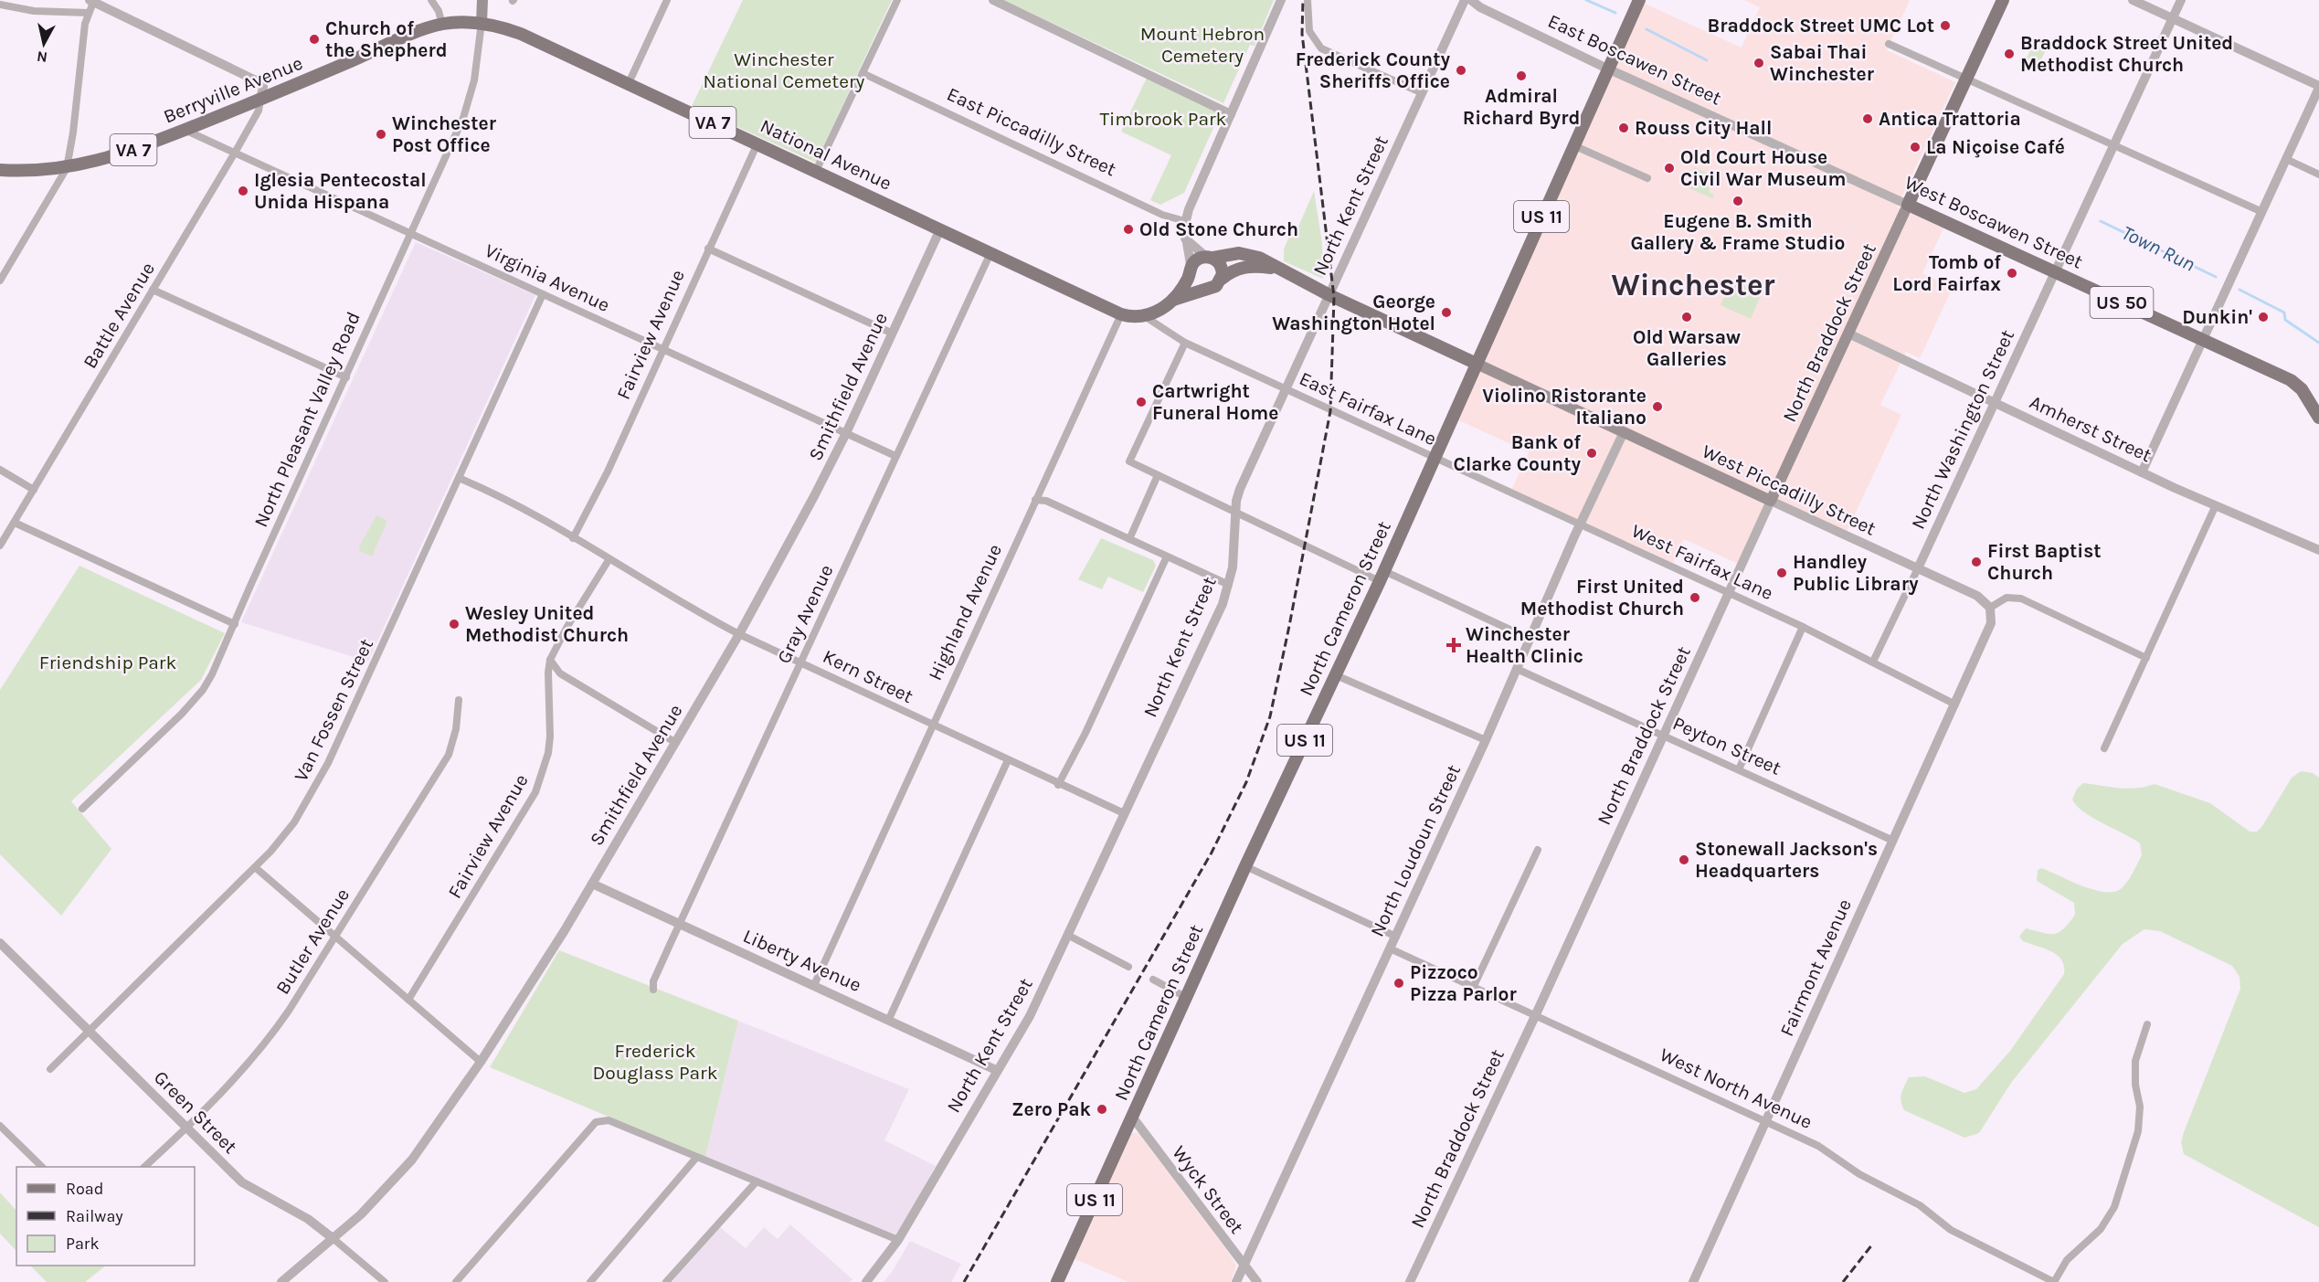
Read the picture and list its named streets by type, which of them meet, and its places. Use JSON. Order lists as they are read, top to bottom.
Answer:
{
  "streets": {
    "main road": [
      "Berryville Avenue",
      "VA 7",
      "National Avenue",
      "US 11",
      "West Boscawen Street",
      "US 50",
      "North Braddock Street",
      "North Pleasant Valley Road",
      "West Piccadilly Street",
      "North Cameron Street"
    ],
    "street": [
      "East Boscawen Street",
      "East Piccadilly Street",
      "North Kent Street",
      "Virginia Avenue",
      "Battle Avenue",
      "Fairview Avenue",
      "Smithfield Avenue",
      "East Fairfax Lane",
      "Amherst Street",
      "North Washington Street",
      "West Fairfax Lane",
      "Highland Avenue",
      "Gray Avenue",
      "Kern Street",
      "Van Fossen Street",
      "Peyton Street",
      "North Loudoun Street",
      "Butler Avenue",
      "Liberty Avenue",
      "Fairmont Avenue",
      "West North Avenue",
      "Green Street",
      "Wyck Street"
    ]
  },
  "crossings": [
    ["East Boscawen Street", "US 11"],
    ["East Boscawen Street", "West Boscawen Street"],
    ["East Boscawen Street", "North Cameron Street"],
    ["Berryville Avenue", "National Avenue"],
    ["Berryville Avenue", "Virginia Avenue"],
    ["Berryville Avenue", "Battle Avenue"],
    ["VA 7", "National Avenue"],
    ["VA 7", "East Fairfax Lane"],
    ["VA 7", "Highland Avenue"],
    ["National Avenue", "Fairview Avenue"],
    ["National Avenue", "Smithfield Avenue"],
    ["National Avenue", "North Pleasant Valley Road"],
    ["National Avenue", "Highland Avenue"],
    ["National Avenue", "Gray Avenue"],
    ["North Kent Street", "East Fairfax Lane"],
    ["North Kent Street", "Kern Street"],
    ["North Kent Street", "Liberty Avenue"],
    ["US 11", "North Cameron Street"],
    ["West Boscawen Street", "North Braddock Street"],
    ["West Boscawen Street", "North Washington Street"],
    ["Virginia Avenue", "Battle Avenue"],
    ["Virginia Avenue", "Fairview Avenue"],
    ["Virginia Avenue", "Smithfield Avenue"],
    ["Virginia Avenue", "North Pleasant Valley Road"],
    ["Virginia Avenue", "Gray Avenue"],
    ["Virginia Avenue", "Van Fossen Street"],
    ["North Braddock Street", "Amherst Street"],
    ["North Braddock Street", "West Piccadilly Street"],
    ["North Braddock Street", "West Fairfax Lane"],
    ["North Braddock Street", "Peyton Street"],
    ["North Braddock Street", "West North Avenue"],
    ["Fairview Avenue", "Kern Street"],
    ["Smithfield Avenue", "Kern Street"],
    ["Smithfield Avenue", "Liberty Avenue"],
    ["Smithfield Avenue", "Green Street"],
    ["East Fairfax Lane", "West Fairfax Lane"],
    ["East Fairfax Lane", "North Cameron Street"],
    ["East Fairfax Lane", "North Loudoun Street"],
    ["Amherst Street", "North Washington Street"],
    ["North Washington Street", "West Piccadilly Street"],
    ["North Washington Street", "West Fairfax Lane"],
    ["West Piccadilly Street", "North Loudoun Street"],
    ["West Piccadilly Street", "Fairmont Avenue"],
    ["West Fairfax Lane", "North Loudoun Street"],
    ["West Fairfax Lane", "Fairmont Avenue"],
    ["North Cameron Street", "Wyck Street"],
    ["Highland Avenue", "Kern Street"],
    ["Highland Avenue", "Liberty Avenue"],
    ["Gray Avenue", "Kern Street"],
    ["Gray Avenue", "Liberty Avenue"],
    ["Kern Street", "Van Fossen Street"],
    ["Van Fossen Street", "Green Street"],
    ["Peyton Street", "North Loudoun Street"],
    ["Peyton Street", "Fairmont Avenue"],
    ["North Loudoun Street", "West North Avenue"],
    ["North Loudoun Street", "Wyck Street"],
    ["Butler Avenue", "Green Street"],
    ["Fairmont Avenue", "West North Avenue"]
  ],
  "districts": ["Winchester"],
  "water": ["Town Run"],
  "parks": [
    "Mount Hebron Cemetery",
    "Winchester National Cemetery",
    "Timbrook Park",
    "Friendship Park",
    "Frederick Douglass Park"
  ],
  "places": {
    "other": [
      "Braddock Street UMC Lot",
      "Church of the Shepherd",
      "Braddock Street United Methodist Church",
      "Sabai Thai Winchester",
      "Frederick County Sheriffs Office",
      "Admiral Richard Byrd",
      "Antica Trattoria",
      "Rouss City Hall",
      "Winchester Post Office",
      "La Niçoise Café",
      "Old Court House Civil War Museum",
      "Iglesia Pentecostal Unida Hispana",
      "Eugene B. Smith Gallery & Frame Studio",
      "Old Stone Church",
      "Tomb of Lord Fairfax",
      "George Washington Hotel",
      "Old Warsaw Galleries",
      "Dunkin'",
      "Cartwright Funeral Home",
      "Violino Ristorante Italiano",
      "Bank of Clarke County",
      "First Baptist Church",
      "Handley Public Library",
      "First United Methodist Church",
      "Wesley United Methodist Church",
      "Stonewall Jackson's Headquarters",
      "Pizzoco Pizza Parlor",
      "Zero Pak"
    ],
    "health": ["Winchester Health Clinic"]
  },
  "legend": ["Road", "Railway", "Park"],
  "north": "bottom"
}
